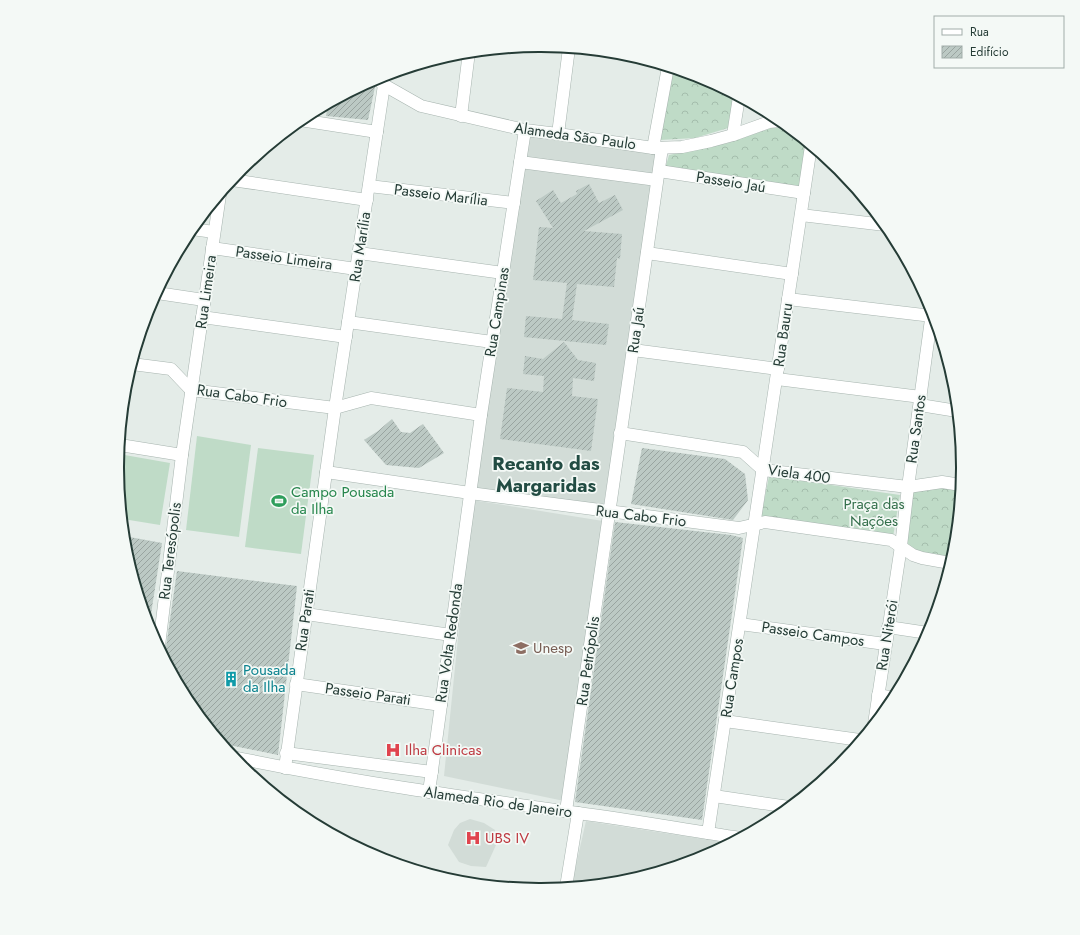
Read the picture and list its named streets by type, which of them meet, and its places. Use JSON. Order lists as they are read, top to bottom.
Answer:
{
  "streets": {
    "street": [
      "Alameda São Paulo",
      "Passeio Jaú",
      "Passeio Marília",
      "Rua Marília",
      "Passeio Limeira",
      "Rua Limeira",
      "Rua Campinas",
      "Rua Jaú",
      "Rua Bauru",
      "Rua Cabo Frio",
      "Rua Santos",
      "Viela 400",
      "Rua Teresópolis",
      "Rua Parati",
      "Passeio Campos",
      "Rua Niterói",
      "Rua Volta Redonda",
      "Rua Petrópolis",
      "Rua Campos",
      "Passeio Parati",
      "Alameda Rio de Janeiro"
    ]
  },
  "crossings": [
    ["Alameda São Paulo", "Rua Campinas"],
    ["Alameda São Paulo", "Rua Jaú"],
    ["Passeio Jaú", "Rua Campinas"],
    ["Passeio Jaú", "Rua Jaú"],
    ["Passeio Jaú", "Rua Bauru"],
    ["Passeio Marília", "Rua Marília"],
    ["Passeio Marília", "Rua Campinas"],
    ["Rua Marília", "Passeio Limeira"],
    ["Rua Marília", "Rua Cabo Frio"],
    ["Rua Marília", "Rua Parati"],
    ["Passeio Limeira", "Rua Limeira"],
    ["Rua Limeira", "Rua Cabo Frio"],
    ["Rua Limeira", "Rua Teresópolis"],
    ["Rua Campinas", "Rua Cabo Frio"],
    ["Rua Campinas", "Rua Volta Redonda"],
    ["Rua Jaú", "Rua Cabo Frio"],
    ["Rua Jaú", "Viela 400"],
    ["Rua Jaú", "Rua Petrópolis"],
    ["Rua Bauru", "Rua Cabo Frio"],
    ["Rua Bauru", "Viela 400"],
    ["Rua Bauru", "Rua Campos"],
    ["Rua Cabo Frio", "Rua Santos"],
    ["Rua Cabo Frio", "Rua Parati"],
    ["Rua Cabo Frio", "Rua Niterói"],
    ["Rua Cabo Frio", "Rua Volta Redonda"],
    ["Rua Cabo Frio", "Rua Petrópolis"],
    ["Rua Cabo Frio", "Rua Campos"],
    ["Rua Santos", "Viela 400"],
    ["Rua Santos", "Rua Niterói"],
    ["Rua Parati", "Passeio Parati"],
    ["Rua Parati", "Alameda Rio de Janeiro"],
    ["Passeio Campos", "Rua Niterói"],
    ["Passeio Campos", "Rua Campos"],
    ["Rua Volta Redonda", "Passeio Parati"],
    ["Rua Volta Redonda", "Alameda Rio de Janeiro"],
    ["Rua Petrópolis", "Alameda Rio de Janeiro"],
    ["Rua Campos", "Alameda Rio de Janeiro"]
  ],
  "districts": ["Recanto das Margaridas"],
  "parks": ["Praça das Nações"],
  "places": {
    "sports": ["Campo Pousada da Ilha"],
    "school or university": ["Unesp"],
    "building": ["Pousada da Ilha"],
    "hospital": ["Ilha Clinicas", "UBS IV"]
  },
  "legend": ["Rua", "Edifício"]
}
